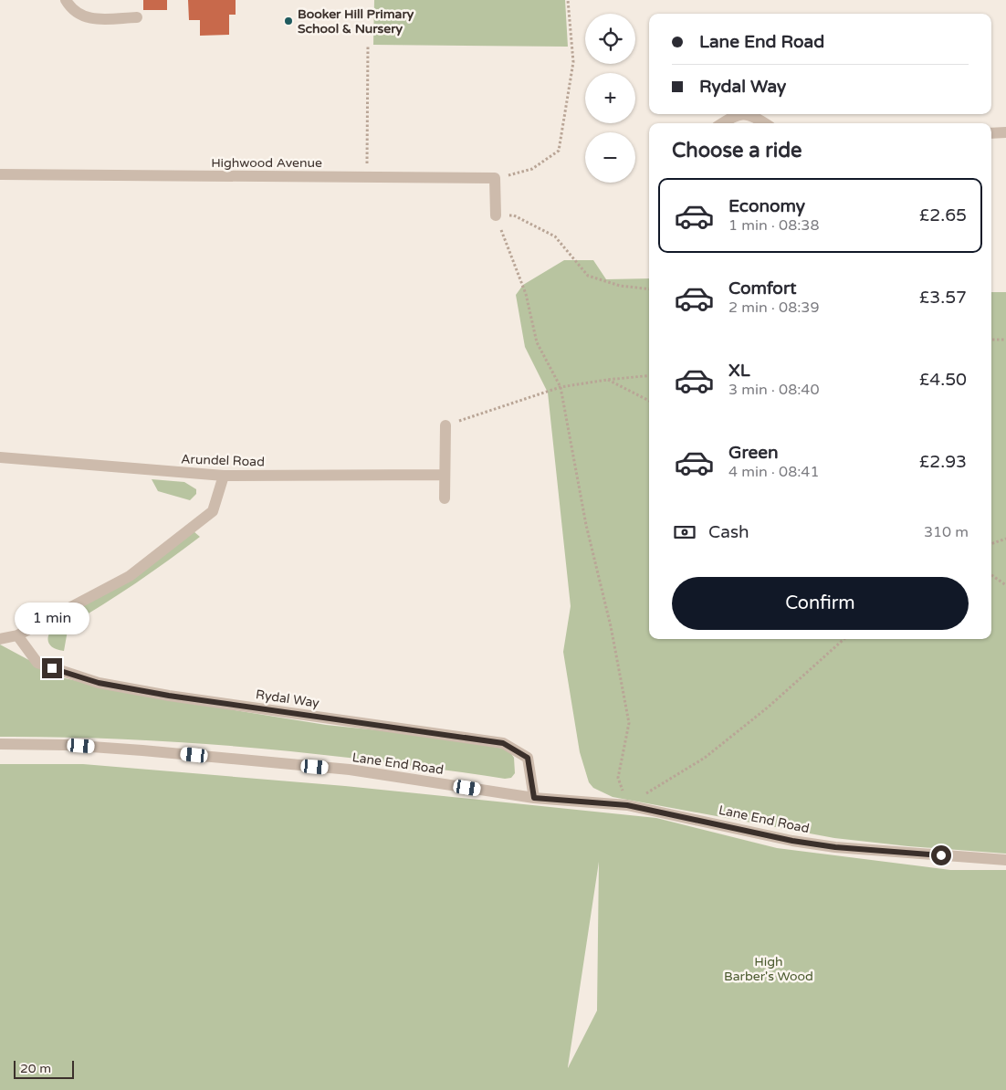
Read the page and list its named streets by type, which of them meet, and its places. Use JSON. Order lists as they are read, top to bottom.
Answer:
{
  "streets": {
    "street": [
      "Highwood Avenue",
      "Arundel Road",
      "Rydal Way",
      "Lane End Road"
    ]
  },
  "crossings": [
    ["Rydal Way", "Lane End Road"]
  ],
  "parks": ["High Barber's Wood"],
  "places": ["Booker Hill Primary School & Nursery"],
  "scale_bar": "20 m",
  "page": {
    "map_buttons": ["+", "−"],
    "banner": ["Lane End Road", "Rydal Way"],
    "heading": "Choose a ride",
    "list": [
      {
        "name": "Economy",
        "note": "1 min · 08:38",
        "value": "£2.65"
      },
      {
        "name": "Comfort",
        "note": "2 min · 08:39",
        "value": "£3.57"
      },
      {
        "name": "XL",
        "note": "3 min · 08:40",
        "value": "£4.50"
      },
      {
        "name": "Green",
        "note": "4 min · 08:41",
        "value": "£2.93"
      }
    ],
    "pay": ["Cash", "310 m"],
    "buttons": "Confirm",
    "bubble": "1 min",
    "scale": "20 m"
  }
}
